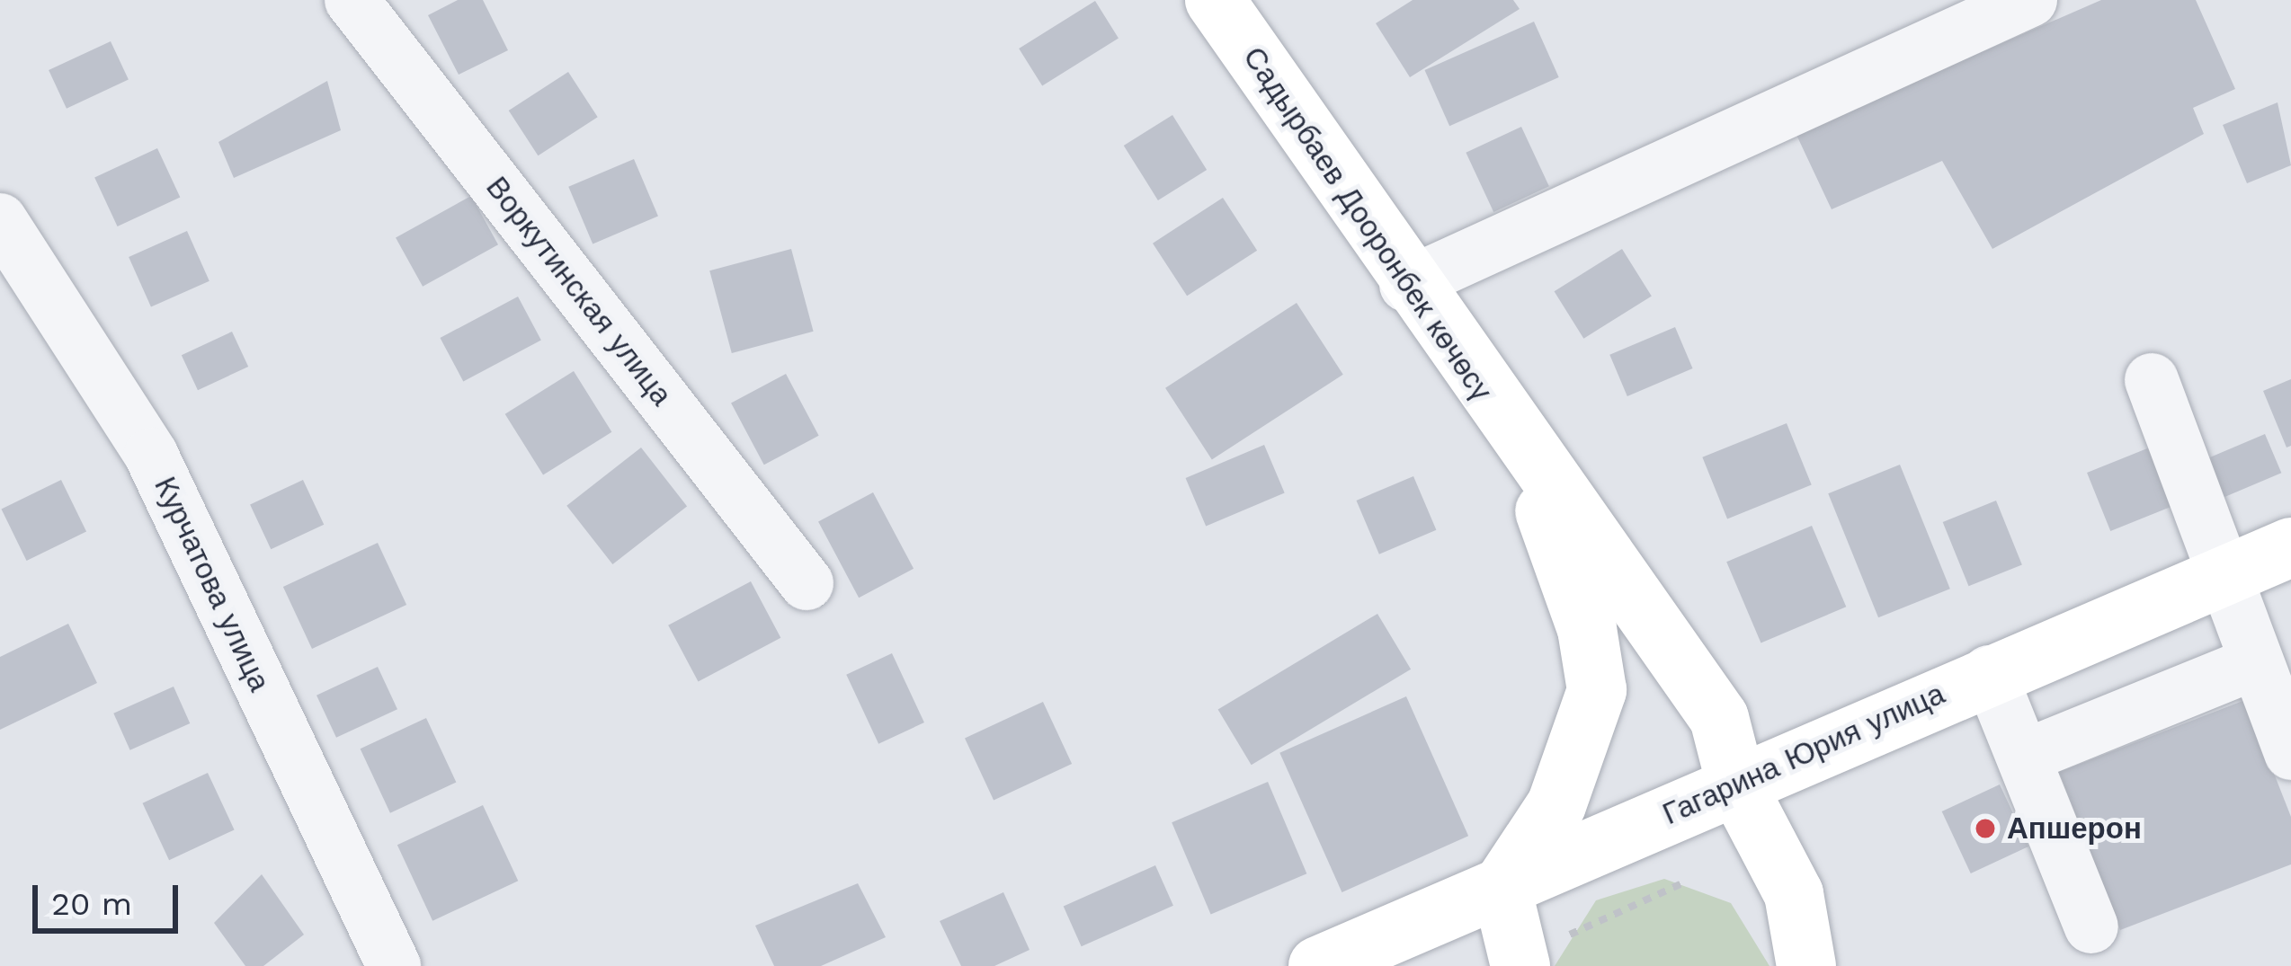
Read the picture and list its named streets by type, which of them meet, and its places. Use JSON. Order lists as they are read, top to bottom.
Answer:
{
  "streets": {
    "main road": ["Садырбаев Дооронбек көчөсү", "Гагарина Юрия улица"],
    "street": ["Воркутинская улица", "Курчатова улица"]
  },
  "crossings": [
    ["Садырбаев Дооронбек көчөсү", "Гагарина Юрия улица"]
  ],
  "places": ["Апшерон"],
  "scale_bar": "20 m"
}
